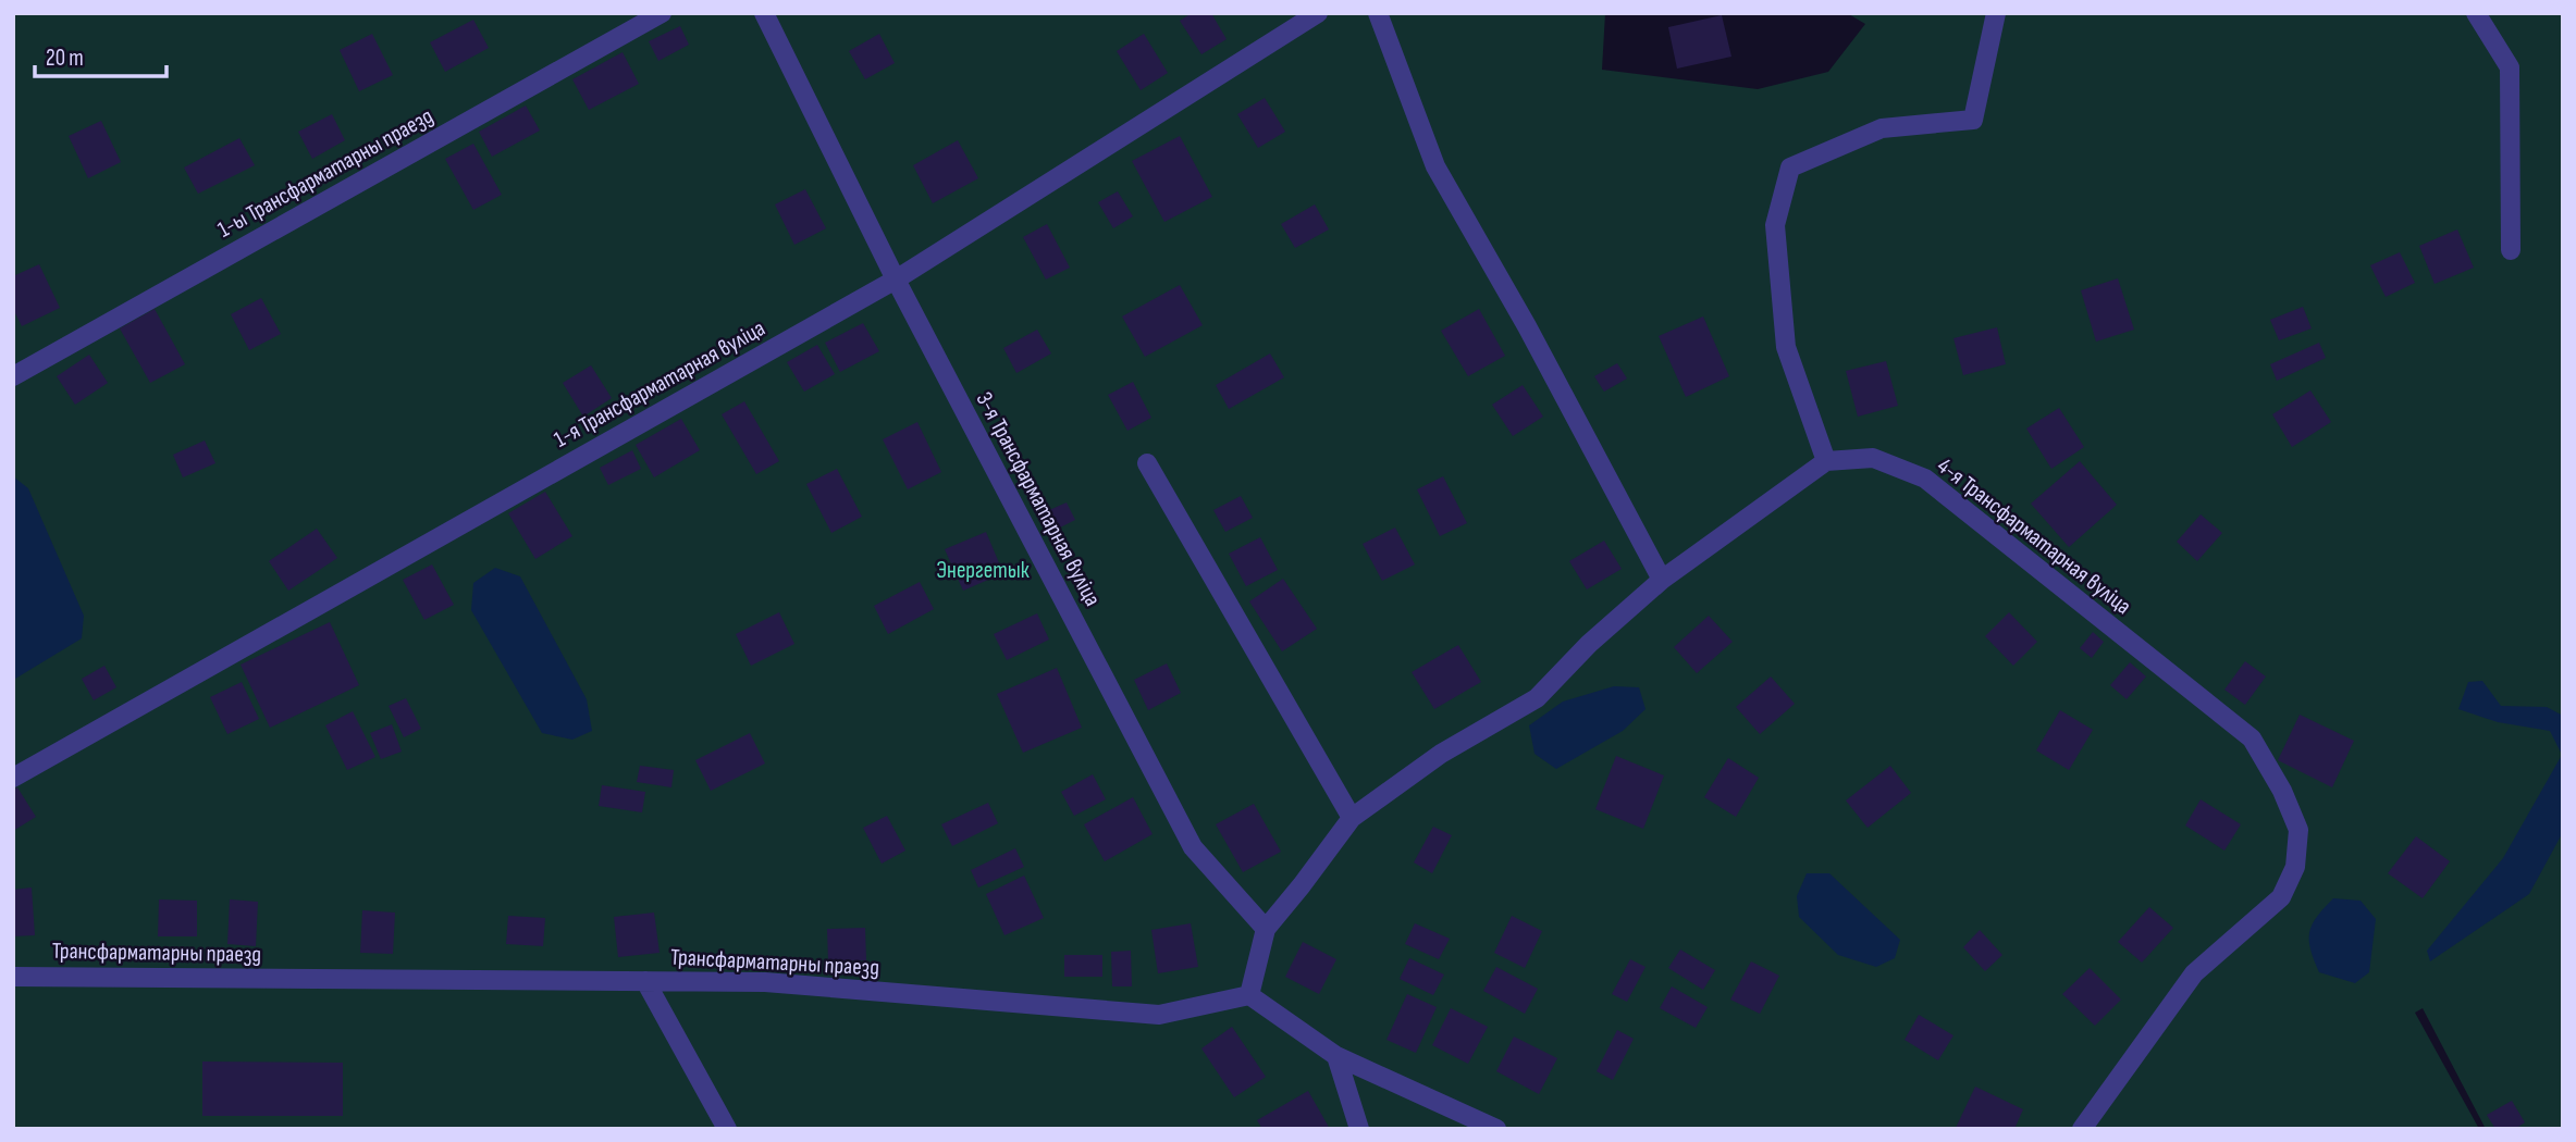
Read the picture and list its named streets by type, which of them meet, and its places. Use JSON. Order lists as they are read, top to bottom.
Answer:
{
  "streets": {
    "lane": [
      "1-ы Трансфарматарны праезд",
      "1-я Трансфарматарная вуліца",
      "3-я Трансфарматарная вуліца",
      "4-я Трансфарматарная вуліца",
      "Трансфарматарны праезд"
    ]
  },
  "crossings": [
    ["1-я Трансфарматарная вуліца", "3-я Трансфарматарная вуліца"]
  ],
  "parks": ["Энергетык"],
  "scale_bar": "20 m"
}
